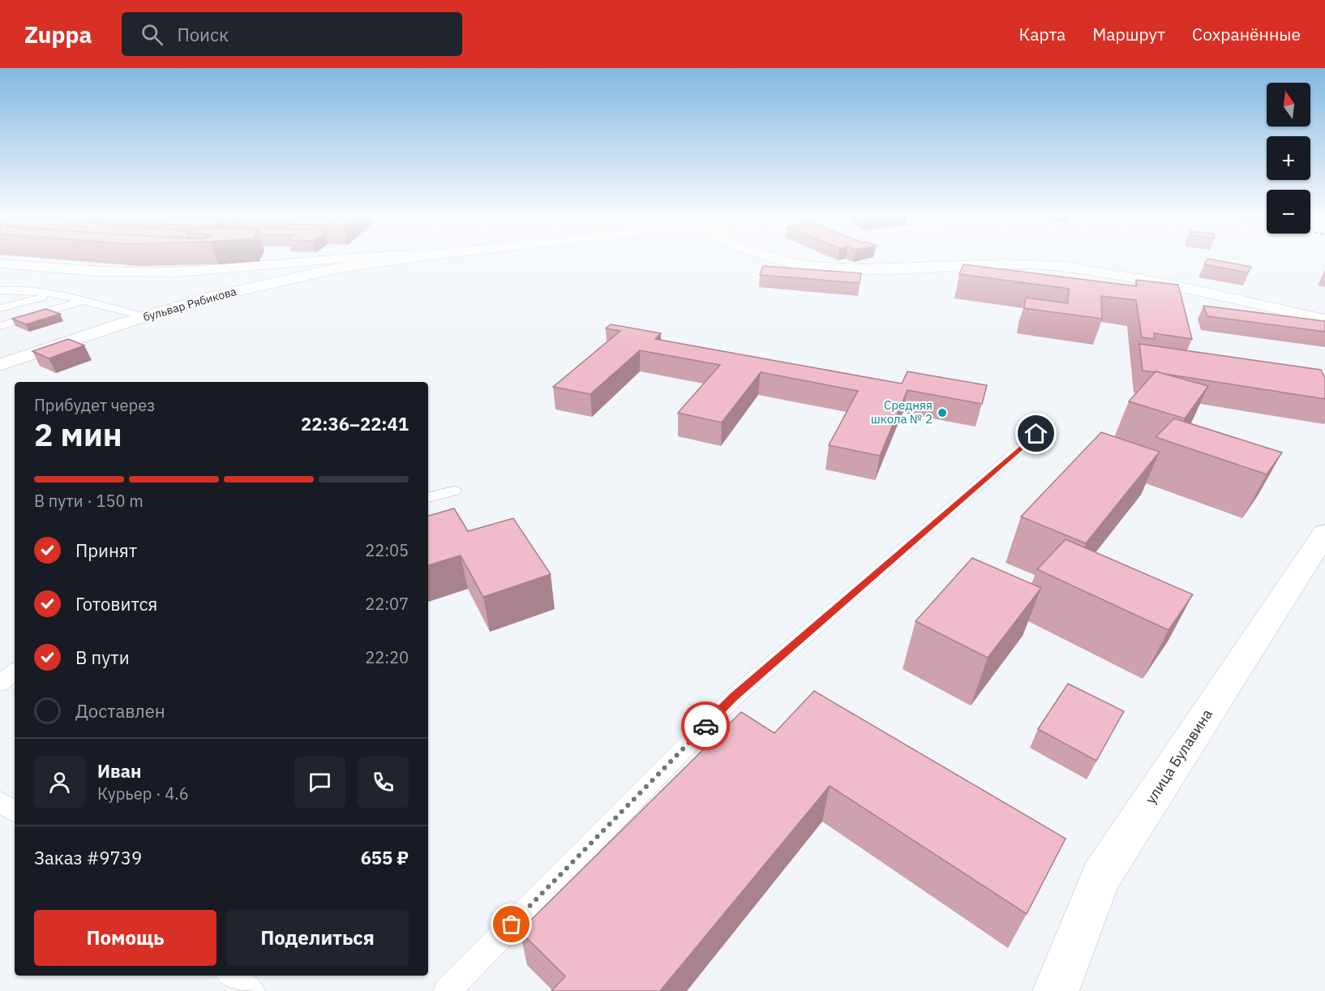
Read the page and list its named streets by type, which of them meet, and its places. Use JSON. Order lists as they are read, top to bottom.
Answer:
{
  "streets": {
    "street": ["бульвар Рябикова", "улица Булавина"]
  },
  "places": ["Средняя школа № 2"],
  "north": "top",
  "page": {
    "header": "Zuppa",
    "search": "Поиск",
    "nav": ["Карта", "Маршрут", "Сохранённые"],
    "map_buttons": ["+", "−"],
    "heading": ["2 мин", "Прибудет через", "22:36–22:41"],
    "panel": [
      "Иван",
      "Курьер · 4.6",
      "Заказ #9739",
      "655 ₽"
    ],
    "bar": "В пути · 150 m",
    "list": [
      ["Принят", "22:05"],
      ["Готовится", "22:07"],
      ["В пути", "22:20"],
      "Доставлен"
    ],
    "buttons": ["Помощь", "Поделиться"]
  }
}
